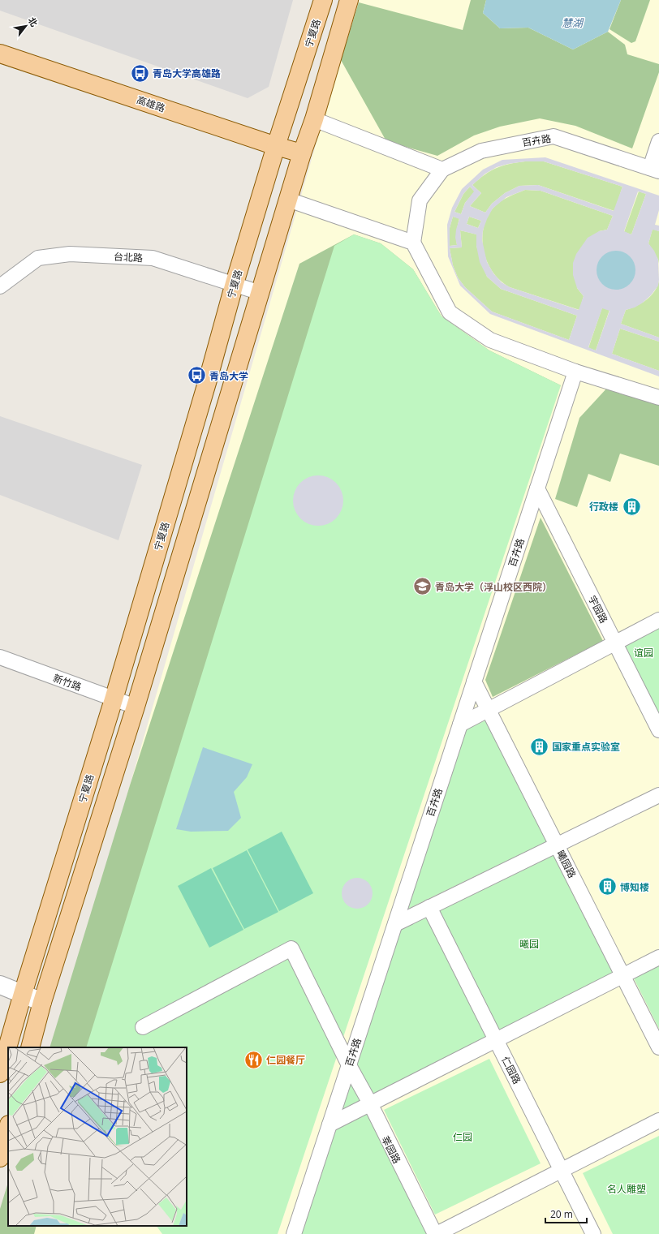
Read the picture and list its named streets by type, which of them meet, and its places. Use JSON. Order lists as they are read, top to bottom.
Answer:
{
  "streets": {
    "main road": ["宁夏路", "高雄路"],
    "street": [
      "百卉路",
      "台北路",
      "宇园路",
      "新竹路",
      "曦园路",
      "仁园路"
    ]
  },
  "crossings": [
    ["宁夏路", "高雄路"],
    ["宁夏路", "台北路"],
    ["宁夏路", "新竹路"],
    ["百卉路", "宇园路"],
    ["百卉路", "曦园路"]
  ],
  "water": ["慧湖"],
  "parks": [
    "谊园",
    "曦园",
    "仁园",
    "名人雕塑"
  ],
  "places": {
    "bus stop": ["青岛大学高雄路", "青岛大学"],
    "building": ["行政楼", "国家重点实验室", "博知楼"],
    "school or university": ["青岛大学（浮山校区西院）"],
    "restaurant": ["仁园餐厅"]
  },
  "scale_bar": "20 m",
  "north": "top right"
}
